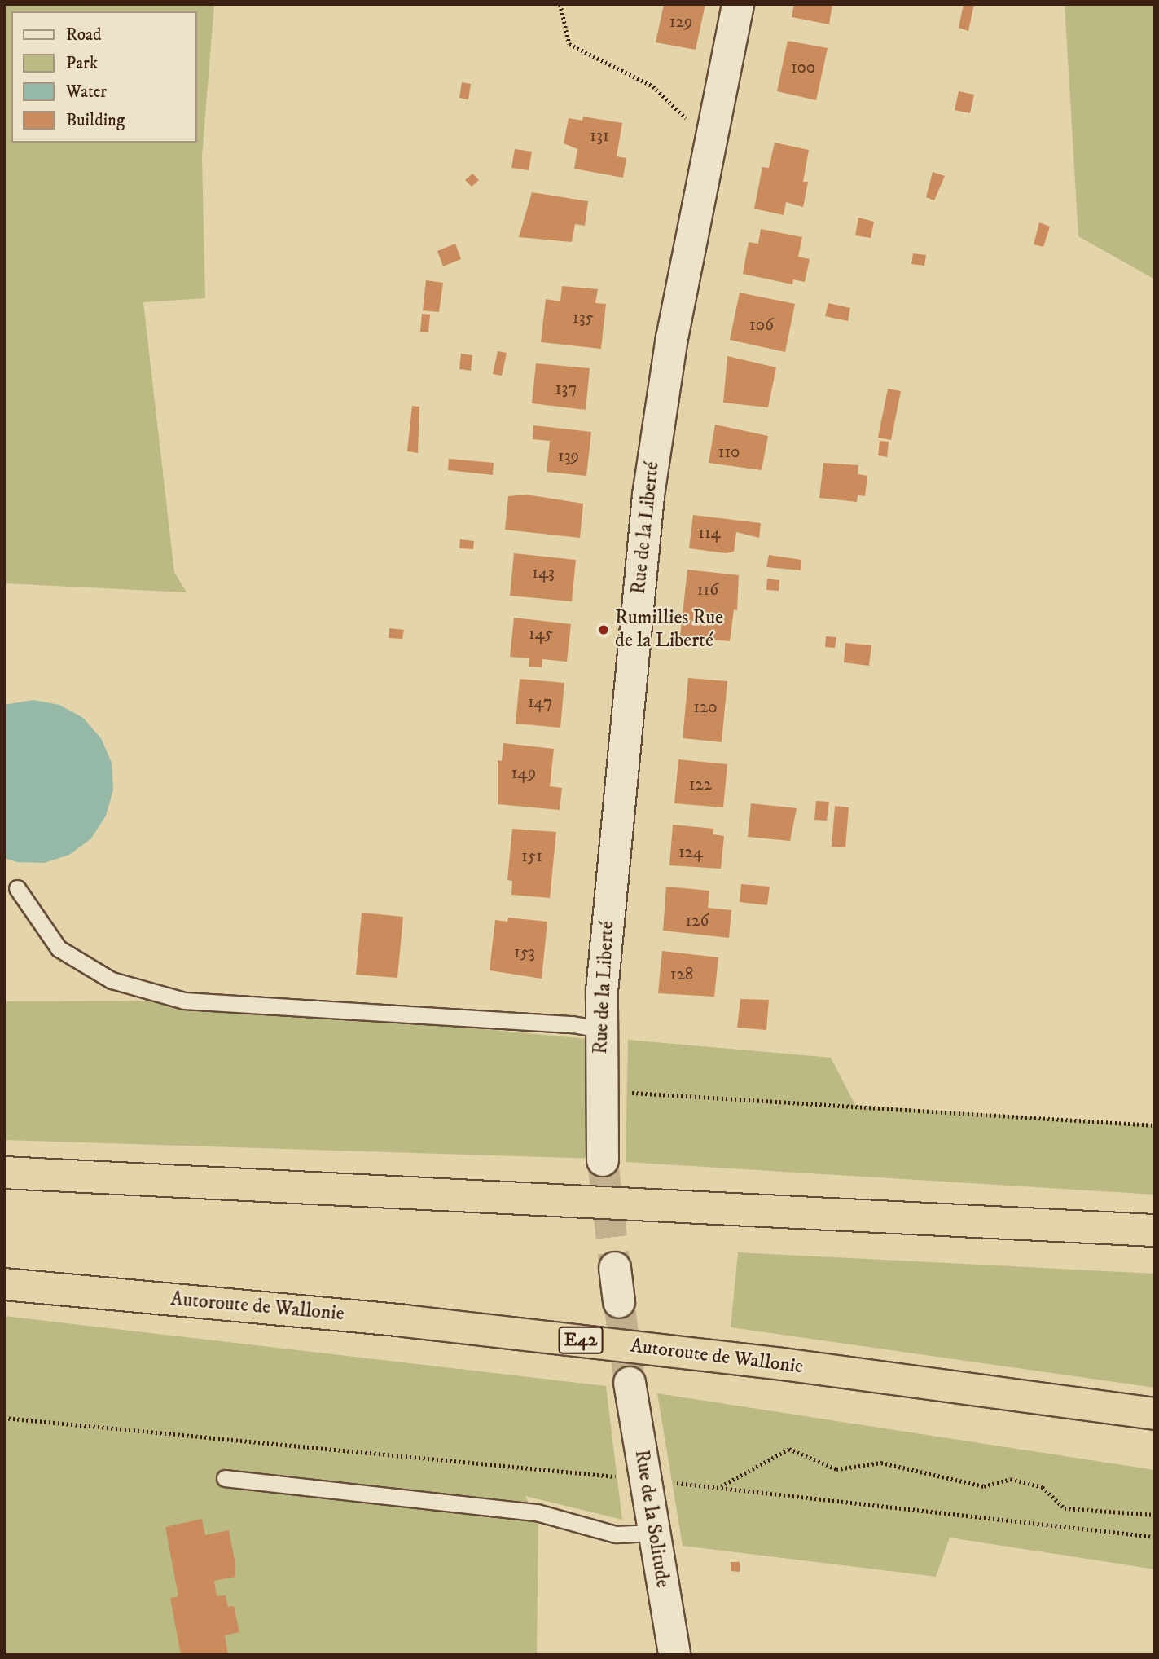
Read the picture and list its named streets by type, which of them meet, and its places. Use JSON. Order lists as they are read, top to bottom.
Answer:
{
  "streets": {
    "highway": ["Autoroute de Wallonie", "E42"],
    "street": ["Rue de la Liberté", "Rue de la Solitude"]
  },
  "places": ["Rumillies Rue de la Liberté"],
  "house_numbers": [
    "129",
    "100",
    "131",
    "135",
    "106",
    "137",
    "110",
    "139",
    "114",
    "143",
    "116",
    "145",
    "147",
    "120",
    "149",
    "122",
    "124",
    "151",
    "126",
    "153",
    "128"
  ],
  "legend": [
    "Road",
    "Park",
    "Water",
    "Building"
  ]
}
